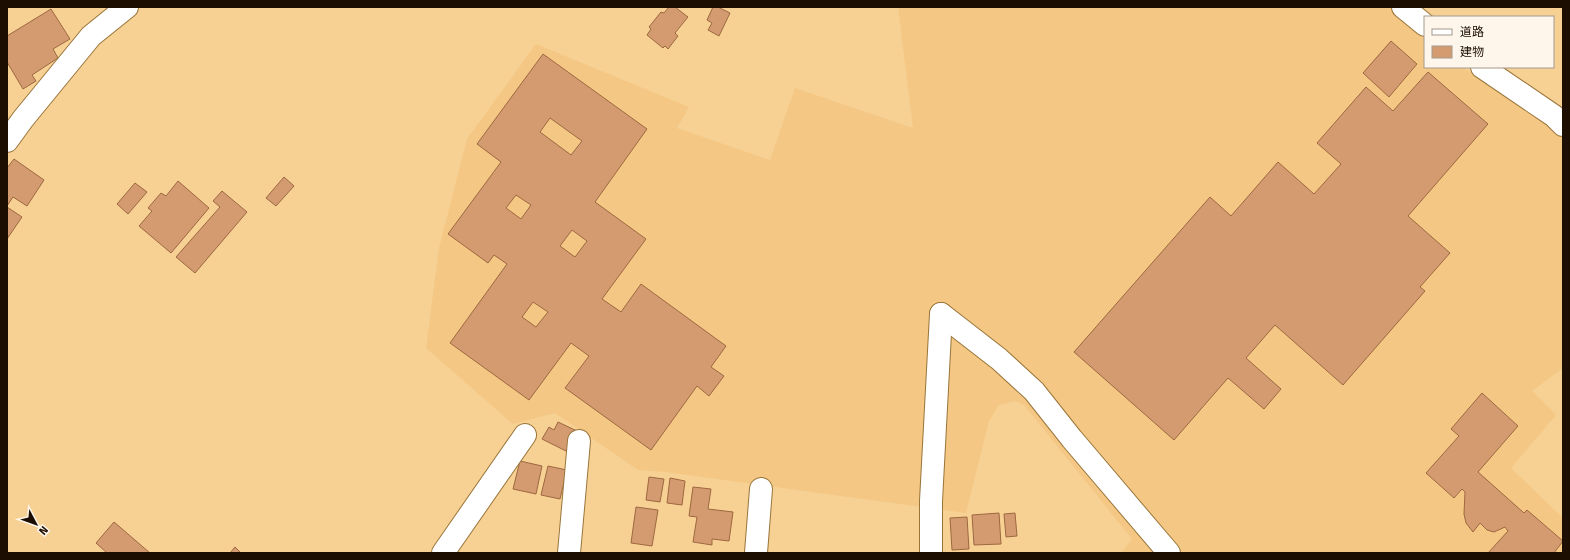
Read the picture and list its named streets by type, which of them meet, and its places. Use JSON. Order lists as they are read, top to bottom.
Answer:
{
  "legend": ["道路", "建物"],
  "north": "bottom right"
}
